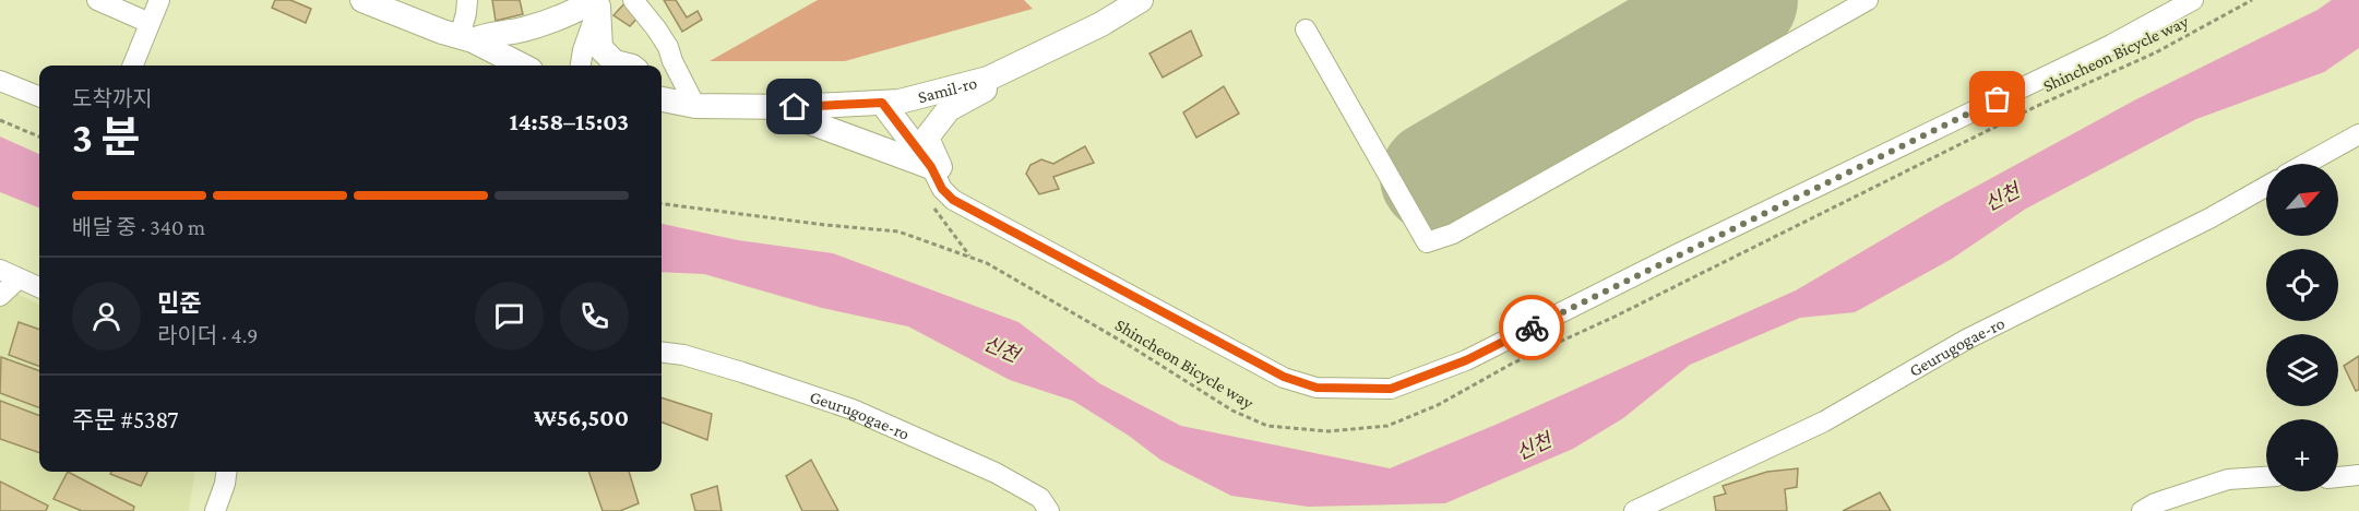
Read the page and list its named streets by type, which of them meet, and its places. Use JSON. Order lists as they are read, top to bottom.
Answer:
{
  "streets": {
    "main road": ["Samil-ro"],
    "street": ["Geurugogae-ro"],
    "path": ["Shincheon Bicycle way"]
  },
  "water": ["신천"],
  "north": "top right",
  "page": {
    "heading": ["3 분", "도착까지", "14:58–15:03"],
    "panel": [
      "민준",
      "라이더 · 4.9",
      "주문 #5387",
      "₩56,500"
    ],
    "map_buttons": "+",
    "bar": "배달 중 · 340 m"
  }
}
